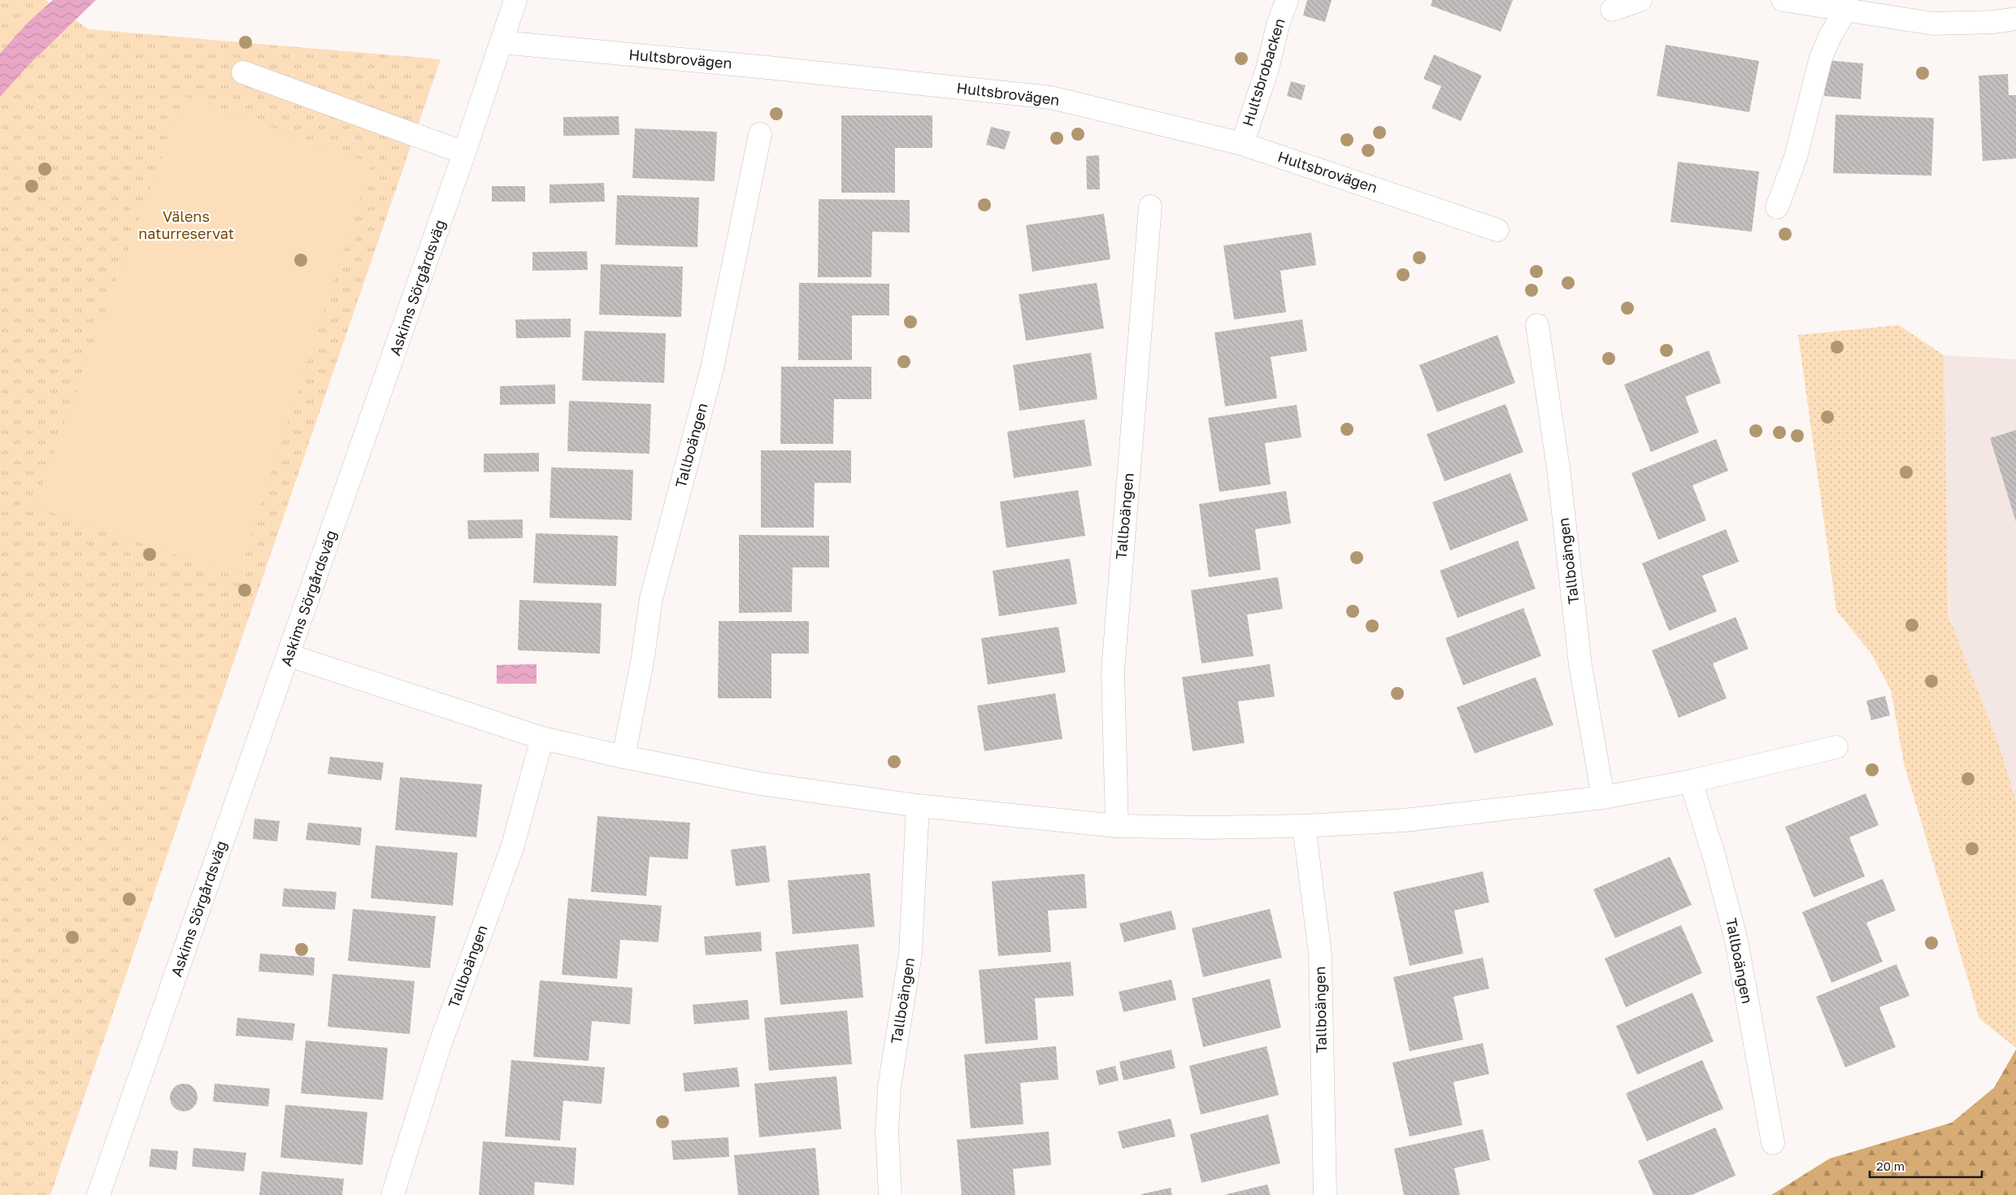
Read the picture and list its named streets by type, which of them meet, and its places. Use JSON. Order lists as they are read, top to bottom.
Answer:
{
  "streets": {
    "street": [
      "Hultsbrovägen",
      "Hultsbrobacken",
      "Askims Sörgårdsväg",
      "Tallboängen"
    ]
  },
  "crossings": [
    ["Hultsbrovägen", "Hultsbrobacken"],
    ["Hultsbrovägen", "Askims Sörgårdsväg"]
  ],
  "parks": ["Välens naturreservat"],
  "scale_bar": "20 m"
}
